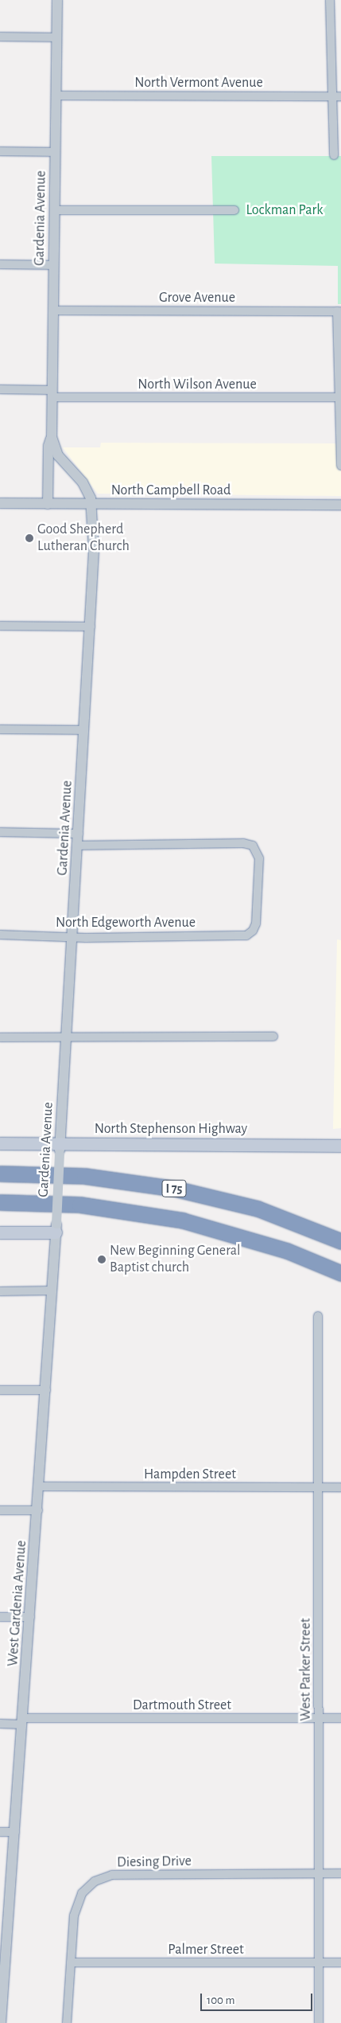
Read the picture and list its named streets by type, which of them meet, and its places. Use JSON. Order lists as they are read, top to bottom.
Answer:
{
  "streets": {
    "highway": ["I 75"],
    "main road": ["North Stephenson Highway"],
    "street": [
      "North Vermont Avenue",
      "Gardenia Avenue",
      "Grove Avenue",
      "North Wilson Avenue",
      "North Campbell Road",
      "North Edgeworth Avenue",
      "Hampden Street",
      "West Gardenia Avenue",
      "West Parker Street",
      "Dartmouth Street",
      "Diesing Drive",
      "Palmer Street"
    ]
  },
  "crossings": [
    ["North Vermont Avenue", "Gardenia Avenue"],
    ["Gardenia Avenue", "Grove Avenue"],
    ["Gardenia Avenue", "North Wilson Avenue"],
    ["Gardenia Avenue", "North Campbell Road"],
    ["Gardenia Avenue", "North Edgeworth Avenue"],
    ["Gardenia Avenue", "North Stephenson Highway"],
    ["Gardenia Avenue", "West Gardenia Avenue"],
    ["Hampden Street", "West Gardenia Avenue"],
    ["Hampden Street", "West Parker Street"],
    ["West Gardenia Avenue", "Dartmouth Street"],
    ["West Parker Street", "Dartmouth Street"],
    ["West Parker Street", "Diesing Drive"],
    ["West Parker Street", "Palmer Street"],
    ["Diesing Drive", "Palmer Street"]
  ],
  "parks": ["Lockman Park"],
  "places": ["Good Shepherd Lutheran Church", "New Beginning General Baptist church"],
  "scale_bar": "100 m"
}
